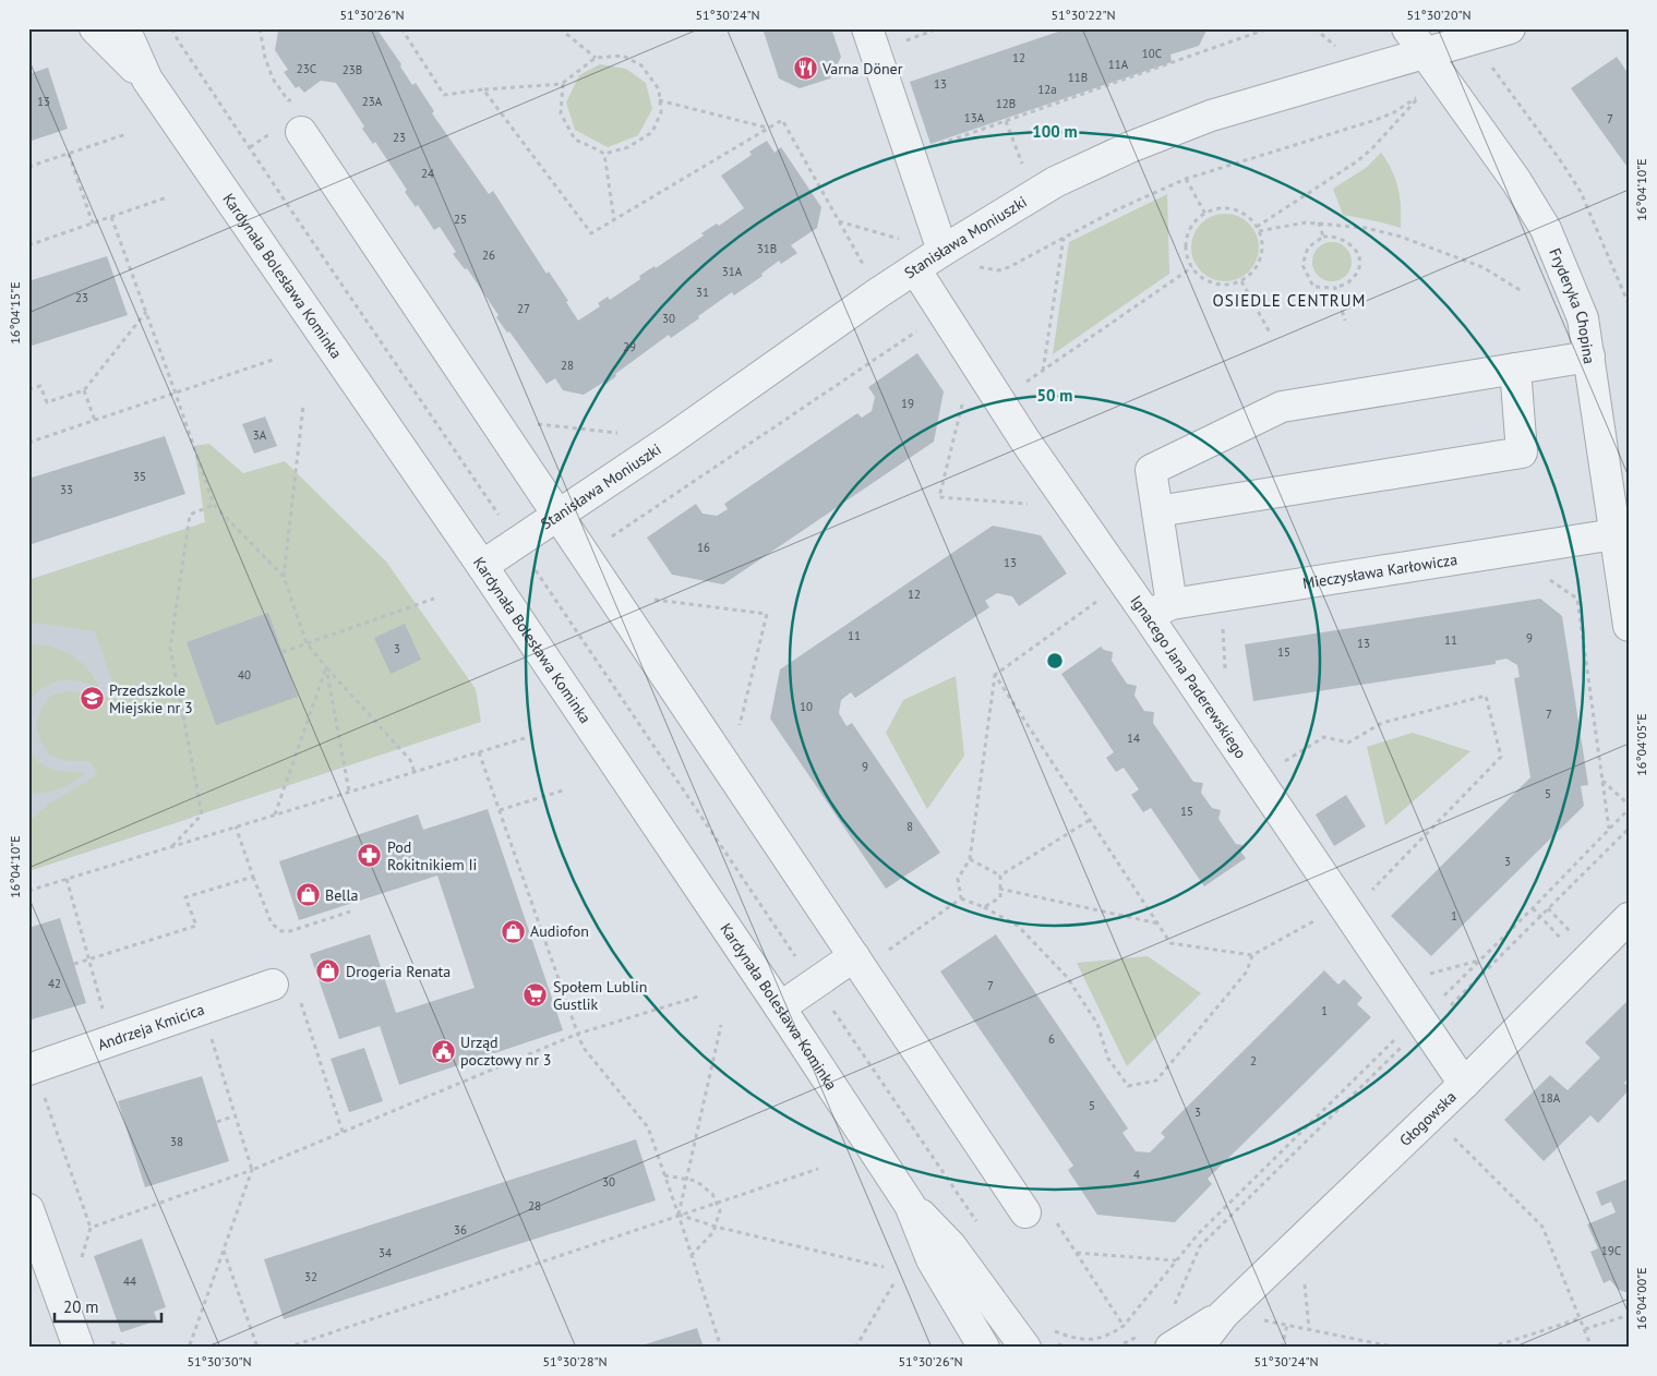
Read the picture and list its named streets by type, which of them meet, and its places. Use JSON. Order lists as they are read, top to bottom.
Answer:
{
  "streets": {
    "street": [
      "Stanisława Moniuszki",
      "Kardynała Bolesława Kominka",
      "Fryderyka Chopina",
      "Mieczysława Karłowicza",
      "Ignacego Jana Paderewskiego",
      "Andrzeja Kmicica",
      "Głogowska"
    ]
  },
  "crossings": [
    ["Stanisława Moniuszki", "Kardynała Bolesława Kominka"],
    ["Stanisława Moniuszki", "Fryderyka Chopina"],
    ["Stanisława Moniuszki", "Ignacego Jana Paderewskiego"],
    ["Fryderyka Chopina", "Mieczysława Karłowicza"],
    ["Mieczysława Karłowicza", "Ignacego Jana Paderewskiego"],
    ["Ignacego Jana Paderewskiego", "Głogowska"]
  ],
  "districts": ["OSIEDLE CENTRUM"],
  "places": {
    "restaurant": ["Varna Döner"],
    "school or university": ["Przedszkole Miejskie nr 3"],
    "pharmacy": ["Pod Rokitnikiem Ii"],
    "shop": ["Bella", "Audiofon", "Drogeria Renata"],
    "supermarket": ["Społem Lublin Gustlik"],
    "public building": ["Urząd pocztowy nr 3"]
  },
  "house_numbers": [
    "10C",
    "12",
    "11A",
    "23C",
    "23B",
    "11B",
    "13",
    "12a",
    "13",
    "23A",
    "12B",
    "13A",
    "7",
    "23",
    "24",
    "25",
    "31B",
    "26",
    "31A",
    "31",
    "23",
    "27",
    "30",
    "29",
    "28",
    "19",
    "3A",
    "35",
    "33",
    "16",
    "13",
    "12",
    "11",
    "9",
    "11",
    "13",
    "3",
    "15",
    "40",
    "10",
    "7",
    "14",
    "9",
    "5",
    "15",
    "8",
    "3",
    "1",
    "42",
    "7",
    "1",
    "6",
    "2",
    "18A",
    "5",
    "3",
    "38",
    "4",
    "30",
    "28",
    "36",
    "19C",
    "34",
    "32",
    "44"
  ],
  "scale_bar": "20 m",
  "coordinates": [
    "51°30'26\"N",
    "51°30'24\"N",
    "51°30'22\"N",
    "51°30'20\"N",
    "16°04'10\"E",
    "16°04'15\"E",
    "16°04'05\"E",
    "16°04'00\"E",
    "51°30'30\"N",
    "51°30'28\"N"
  ],
  "rings": ["100 m", "50 m"]
}
